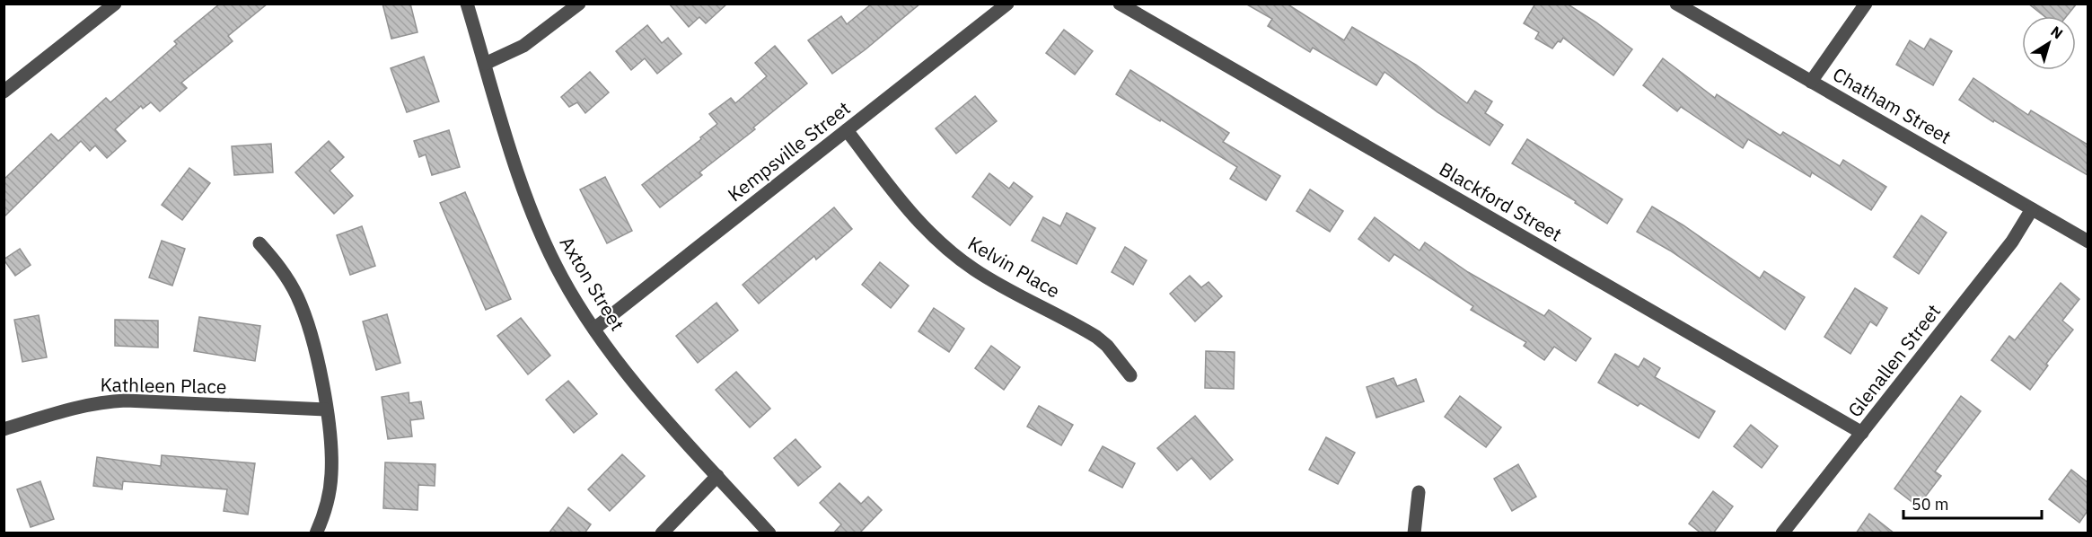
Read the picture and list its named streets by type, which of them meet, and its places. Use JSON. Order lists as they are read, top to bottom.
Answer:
{
  "streets": {
    "street": [
      "Chatham Street",
      "Kempsville Street",
      "Blackford Street",
      "Kelvin Place",
      "Axton Street",
      "Glenallen Street",
      "Kathleen Place"
    ]
  },
  "crossings": [
    ["Chatham Street", "Glenallen Street"],
    ["Kempsville Street", "Kelvin Place"],
    ["Kempsville Street", "Axton Street"],
    ["Blackford Street", "Glenallen Street"]
  ],
  "scale_bar": "50 m",
  "north": "top right"
}
